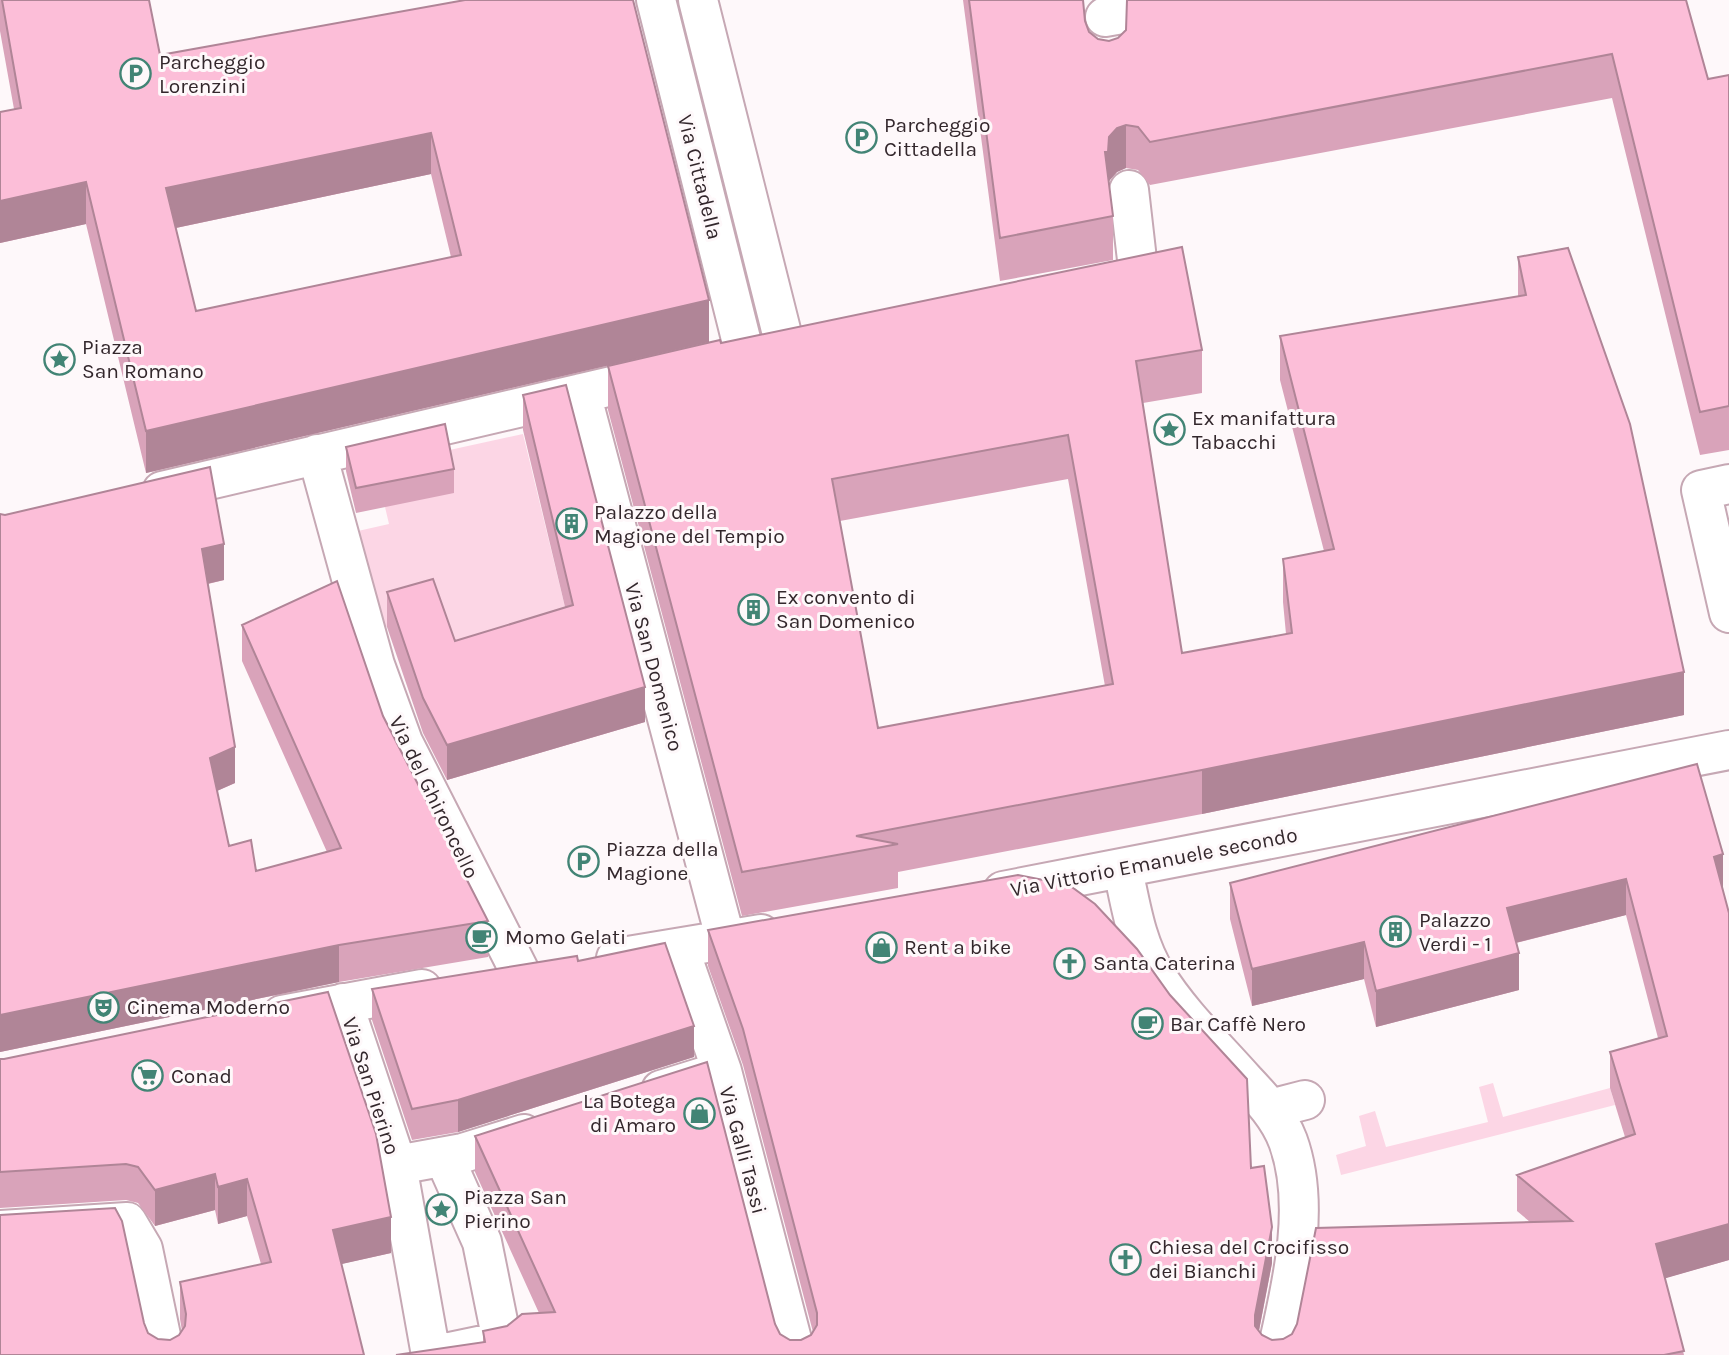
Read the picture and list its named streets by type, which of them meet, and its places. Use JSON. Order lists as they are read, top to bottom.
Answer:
{
  "streets": {
    "street": [
      "Via Cittadella",
      "Via San Domenico",
      "Via del Ghironcello",
      "Via Vittorio Emanuele secondo",
      "Via San Pierino",
      "Via Galli Tassi"
    ]
  },
  "places": {
    "parking": ["Parcheggio Lorenzini", "Parcheggio Cittadella", "Piazza della Magione"],
    "place": ["Piazza San Romano", "Ex manifattura Tabacchi", "Piazza San Pierino"],
    "building": ["Palazzo della Magione del Tempio", "Ex convento di San Domenico", "Palazzo Verdi - 1"],
    "cafe": ["Momo Gelati", "Bar Caffè Nero"],
    "shop": ["Rent a bike", "La Botega di Amaro"],
    "church": ["Santa Caterina", "Chiesa del Crocifisso dei Bianchi"],
    "theatre": ["Cinema Moderno"],
    "supermarket": ["Conad"]
  }
}
